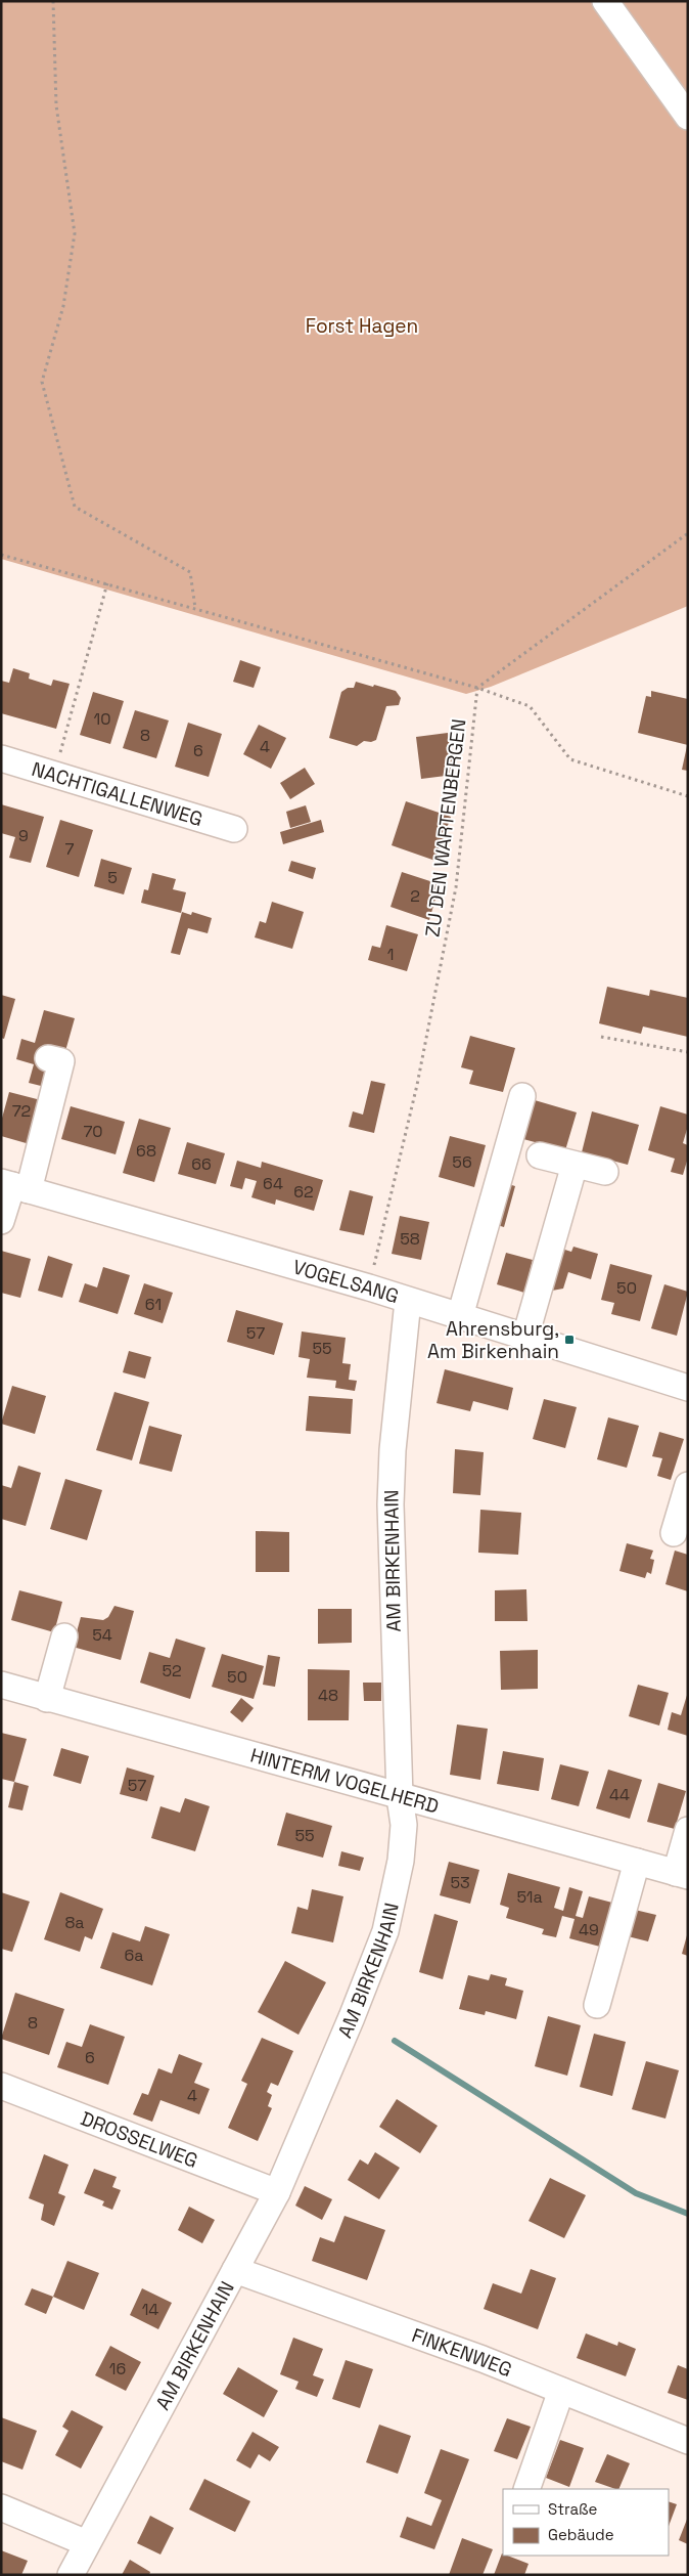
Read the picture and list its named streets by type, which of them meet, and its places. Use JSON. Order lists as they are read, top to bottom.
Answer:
{
  "streets": {
    "street": [
      "NACHTIGALLENWEG",
      "VOGELSANG",
      "AM BIRKENHAIN",
      "HINTERM VOGELHERD",
      "DROSSELWEG",
      "FINKENWEG"
    ],
    "path": ["ZU DEN WARTENBERGEN"]
  },
  "crossings": [
    ["ZU DEN WARTENBERGEN", "VOGELSANG"],
    ["VOGELSANG", "AM BIRKENHAIN"],
    ["AM BIRKENHAIN", "HINTERM VOGELHERD"],
    ["AM BIRKENHAIN", "DROSSELWEG"],
    ["AM BIRKENHAIN", "FINKENWEG"]
  ],
  "parks": ["Forst Hagen"],
  "places": {
    "transit": ["Ahrensburg, Am Birkenhain"]
  },
  "house_numbers": [
    "10",
    "8",
    "4",
    "6",
    "9",
    "7",
    "5",
    "2",
    "1",
    "72",
    "70",
    "68",
    "56",
    "66",
    "64",
    "62",
    "58",
    "50",
    "61",
    "57",
    "55",
    "54",
    "52",
    "50",
    "48",
    "57",
    "44",
    "55",
    "53",
    "51a",
    "8a",
    "49",
    "6a",
    "8",
    "6",
    "4",
    "14",
    "16"
  ],
  "legend": ["Straße", "Gebäude"]
}
